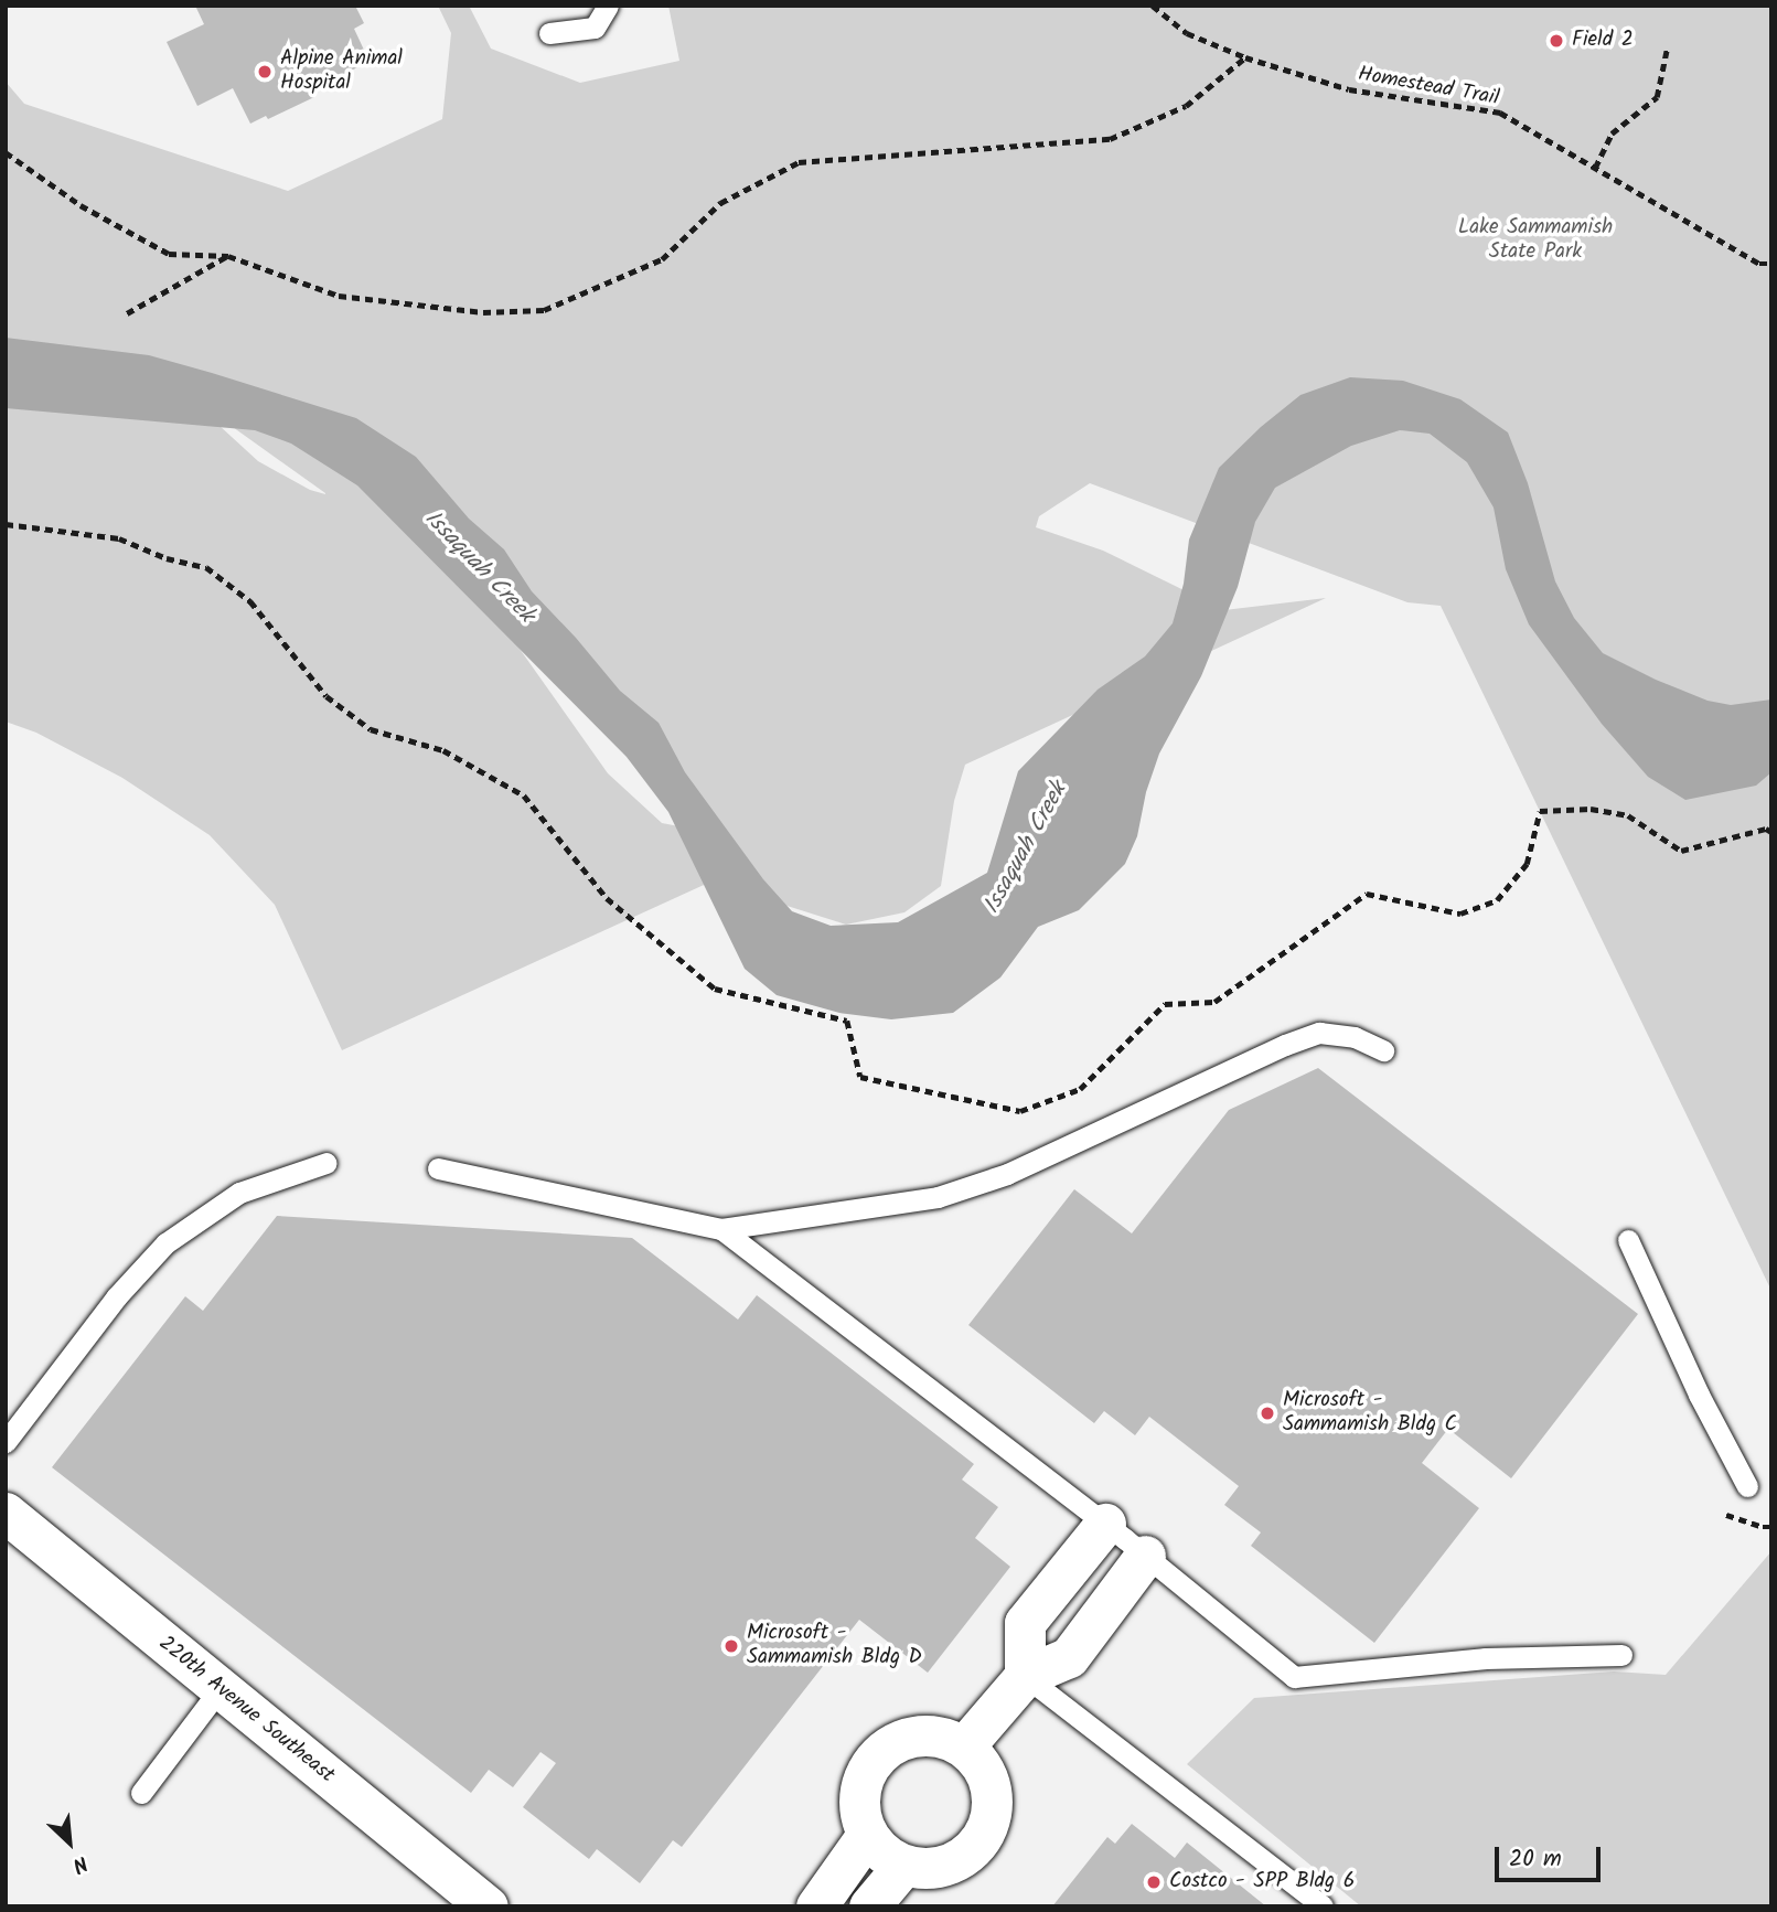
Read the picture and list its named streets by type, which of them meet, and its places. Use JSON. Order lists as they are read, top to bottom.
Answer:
{
  "streets": {
    "street": ["220th Avenue Southeast"],
    "path": ["Homestead Trail"]
  },
  "water": ["Issaquah Creek"],
  "parks": ["Lake Sammamish State Park"],
  "places": [
    "Field 2",
    "Alpine Animal Hospital",
    "Microsoft - Sammamish Bldg C",
    "Microsoft - Sammamish Bldg D",
    "Costco - SPP Bldg 6"
  ],
  "scale_bar": "20 m",
  "north": "bottom right"
}
